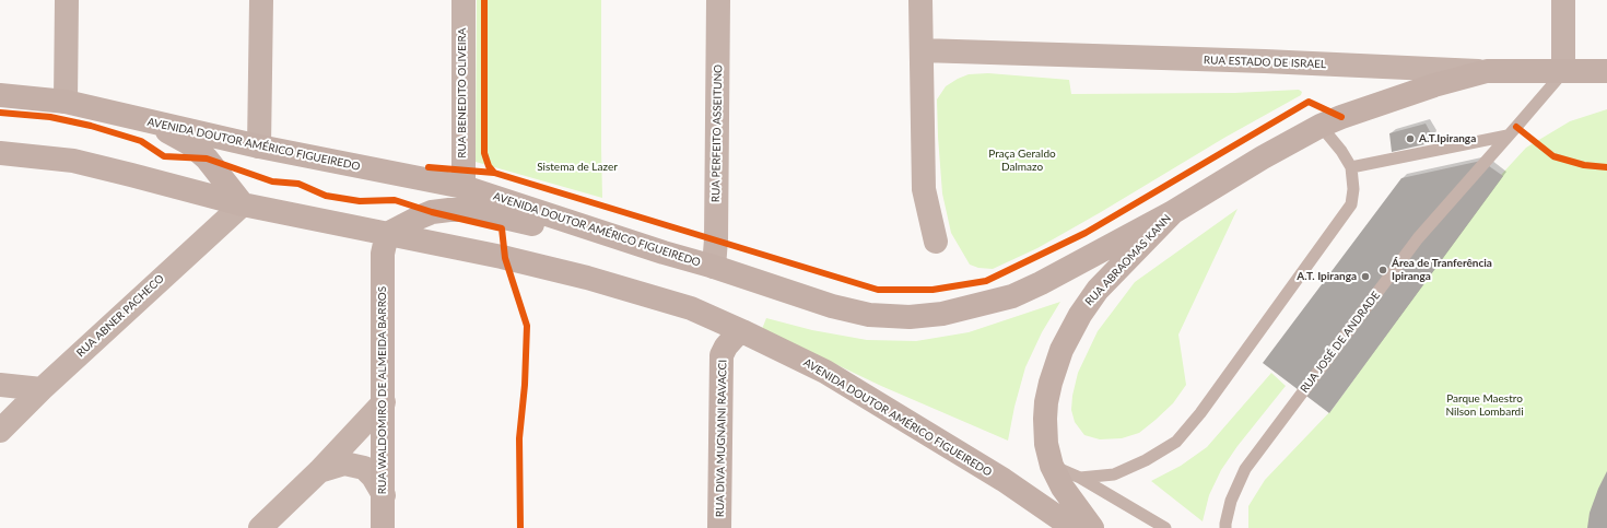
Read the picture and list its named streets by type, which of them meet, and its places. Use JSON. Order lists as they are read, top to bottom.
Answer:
{
  "streets": {
    "main road": [
      "RUA ESTADO DE ISRAEL",
      "AVENIDA DOUTOR AMÉRICO FIGUEIREDO",
      "RUA ABRAOMAS KANN",
      "RUA WALDOMIRO DE ALMEIDA BARROS",
      "RUA DIVA MUGNAINI RAVACCI"
    ],
    "street": ["RUA BENEDITO OLIVEIRA", "RUA PERFEITO ASSEITUNO", "RUA ABNER PACHECO"],
    "lane": ["RUA JOSÉ DE ANDRADE"]
  },
  "crossings": [
    ["RUA ESTADO DE ISRAEL", "RUA ABRAOMAS KANN"],
    ["RUA ESTADO DE ISRAEL", "RUA JOSÉ DE ANDRADE"],
    ["RUA BENEDITO OLIVEIRA", "AVENIDA DOUTOR AMÉRICO FIGUEIREDO"],
    ["RUA PERFEITO ASSEITUNO", "AVENIDA DOUTOR AMÉRICO FIGUEIREDO"],
    ["AVENIDA DOUTOR AMÉRICO FIGUEIREDO", "RUA ABRAOMAS KANN"],
    ["AVENIDA DOUTOR AMÉRICO FIGUEIREDO", "RUA WALDOMIRO DE ALMEIDA BARROS"],
    ["AVENIDA DOUTOR AMÉRICO FIGUEIREDO", "RUA DIVA MUGNAINI RAVACCI"]
  ],
  "parks": ["Praça Geraldo Dalmazo", "Sistema de Lazer", "Parque Maestro Nilson Lombardi"],
  "places": ["A.T.Ipiranga", "Área de Tranferência Ipiranga", "A.T. Ipiranga"]
}
